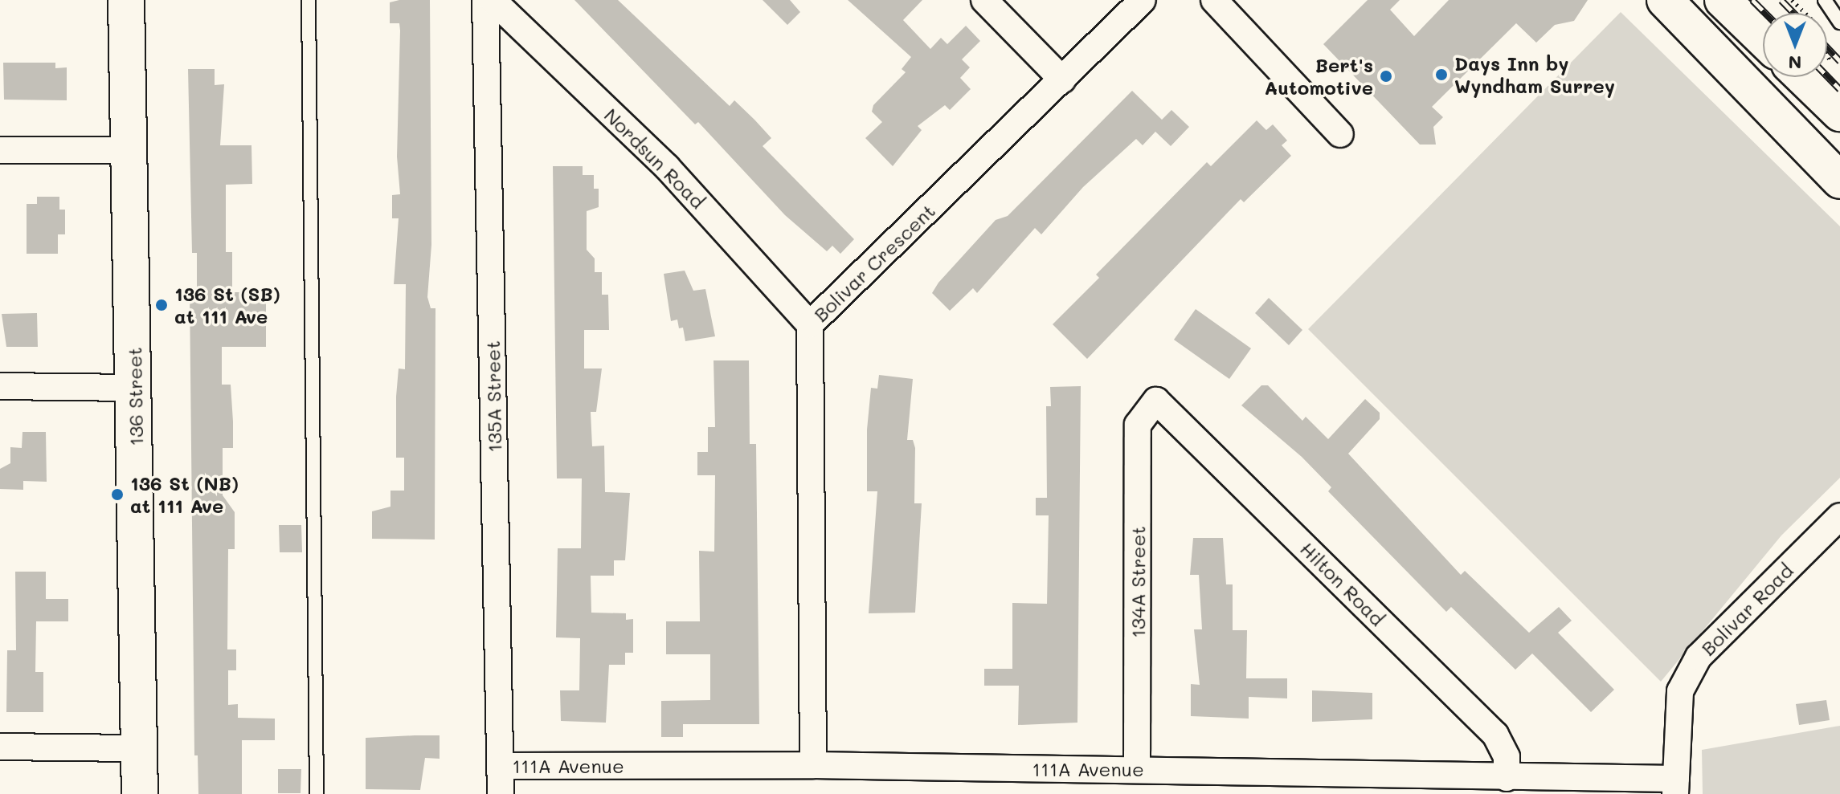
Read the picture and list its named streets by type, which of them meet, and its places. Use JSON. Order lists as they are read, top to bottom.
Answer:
{
  "streets": {
    "street": [
      "Nordsun Road",
      "Bolivar Crescent",
      "136 Street",
      "135A Street",
      "134A Street",
      "Hilton Road",
      "Bolivar Road",
      "111A Avenue"
    ]
  },
  "crossings": [
    ["Nordsun Road", "Bolivar Crescent"],
    ["Bolivar Crescent", "111A Avenue"],
    ["135A Street", "111A Avenue"],
    ["134A Street", "Hilton Road"],
    ["134A Street", "111A Avenue"],
    ["Hilton Road", "111A Avenue"],
    ["Bolivar Road", "111A Avenue"]
  ],
  "places": [
    "Days Inn by Wyndham Surrey",
    "Bert's Automotive",
    "136 St (SB) at 111 Ave",
    "136 St (NB) at 111 Ave"
  ],
  "north": "bottom"
}
